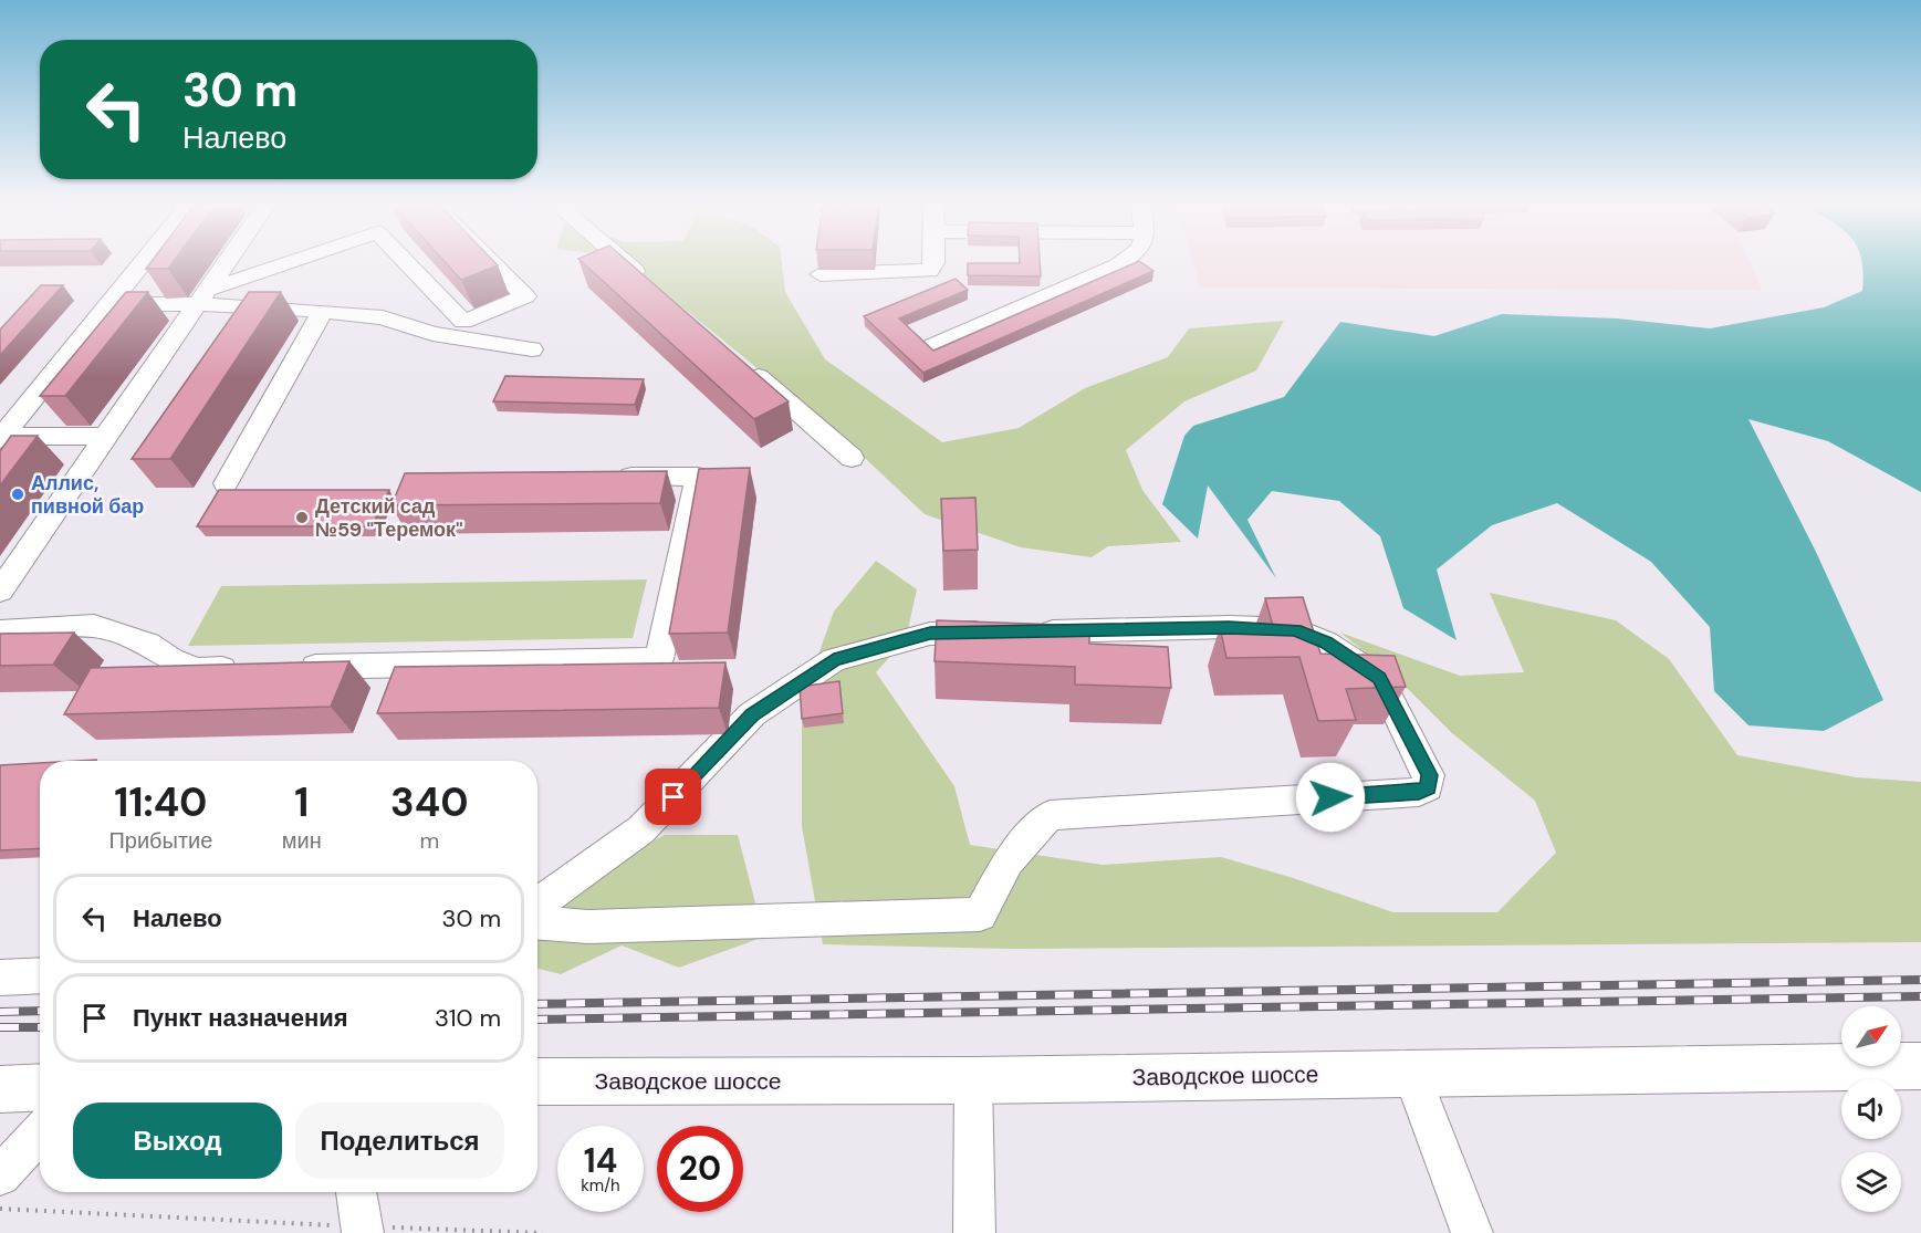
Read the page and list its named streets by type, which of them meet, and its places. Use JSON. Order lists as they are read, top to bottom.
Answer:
{
  "streets": {
    "main road": ["Заводское шоссе"]
  },
  "places": ["Аллис, пивной бар", "Детский сад №59 \"Теремок\""],
  "north": "top right",
  "page": {
    "turn": ["30 m", "Налево"],
    "eta": [
      "11:40",
      "Прибытие",
      "1",
      "мин",
      "340",
      "m"
    ],
    "list": [
      {
        "name": "Налево",
        "value": "30 m"
      },
      {
        "name": "Пункт назначения",
        "value": "310 m"
      }
    ],
    "buttons": ["Выход", "Поделиться"],
    "speed": "14 km/h",
    "limit": "20"
  }
}
